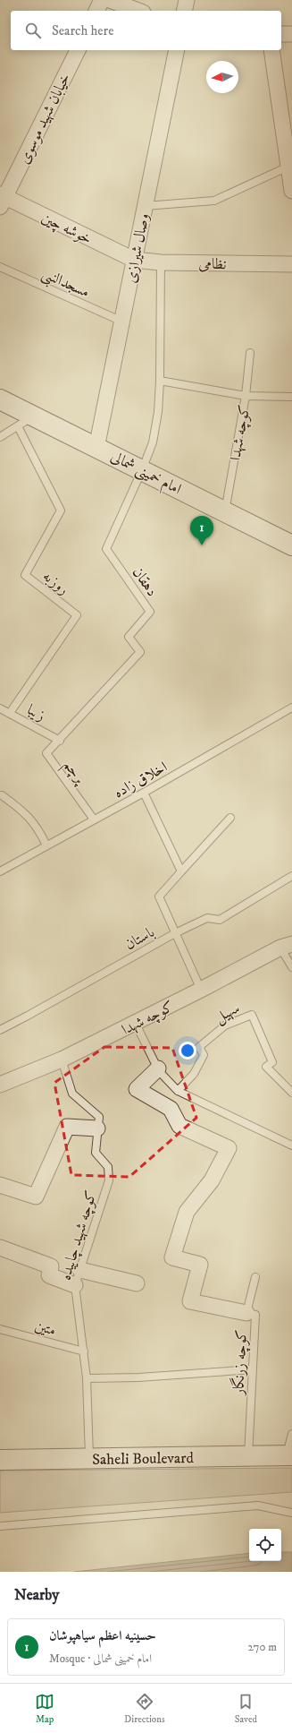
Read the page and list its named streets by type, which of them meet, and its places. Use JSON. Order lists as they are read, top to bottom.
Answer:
{
  "streets": {
    "main road": ["امام خمینی شمالی", "Saheli Boulevard"],
    "street": [
      "خیابان شهید موسوی",
      "خوشه چین",
      "وصال شیرازی",
      "نظامی",
      "کوچه شهدا"
    ],
    "lane": [
      "مسجدالنبی",
      "دهقان",
      "روزبه",
      "زیبا",
      "پرچم",
      "اخلاق زاده",
      "باستان",
      "سهیل",
      "کوچه شهید چاییده",
      "متین",
      "کوچه زرنگار"
    ]
  },
  "crossings": [
    ["خیابان شهید موسوی", "خوشه چین"],
    ["خوشه چین", "وصال شیرازی"],
    ["خوشه چین", "نظامی"],
    ["وصال شیرازی", "نظامی"],
    ["وصال شیرازی", "مسجدالنبی"],
    ["وصال شیرازی", "امام خمینی شمالی"],
    ["کوچه شهدا", "امام خمینی شمالی"],
    ["کوچه شهدا", "کوچه شهید چاییده"],
    ["امام خمینی شمالی", "دهقان"],
    ["دهقان", "زیبا"],
    ["دهقان", "پرچم"],
    ["روزبه", "زیبا"],
    ["زیبا", "پرچم"],
    ["پرچم", "اخلاق زاده"],
    ["کوچه شهید چاییده", "متین"],
    ["کوچه شهید چاییده", "Saheli Boulevard"],
    ["کوچه زرنگار", "Saheli Boulevard"]
  ],
  "north": "left",
  "page": {
    "search": "Search here",
    "pins": "1",
    "heading": "Nearby",
    "list": [
      {
        "mark": "1",
        "name": "حسینیه اعظم سیاهپوشان",
        "note": "Mosque · امام خمینی شمالی",
        "value": "270 m"
      }
    ],
    "nav": ["Map", "Directions", "Saved"]
  }
}
